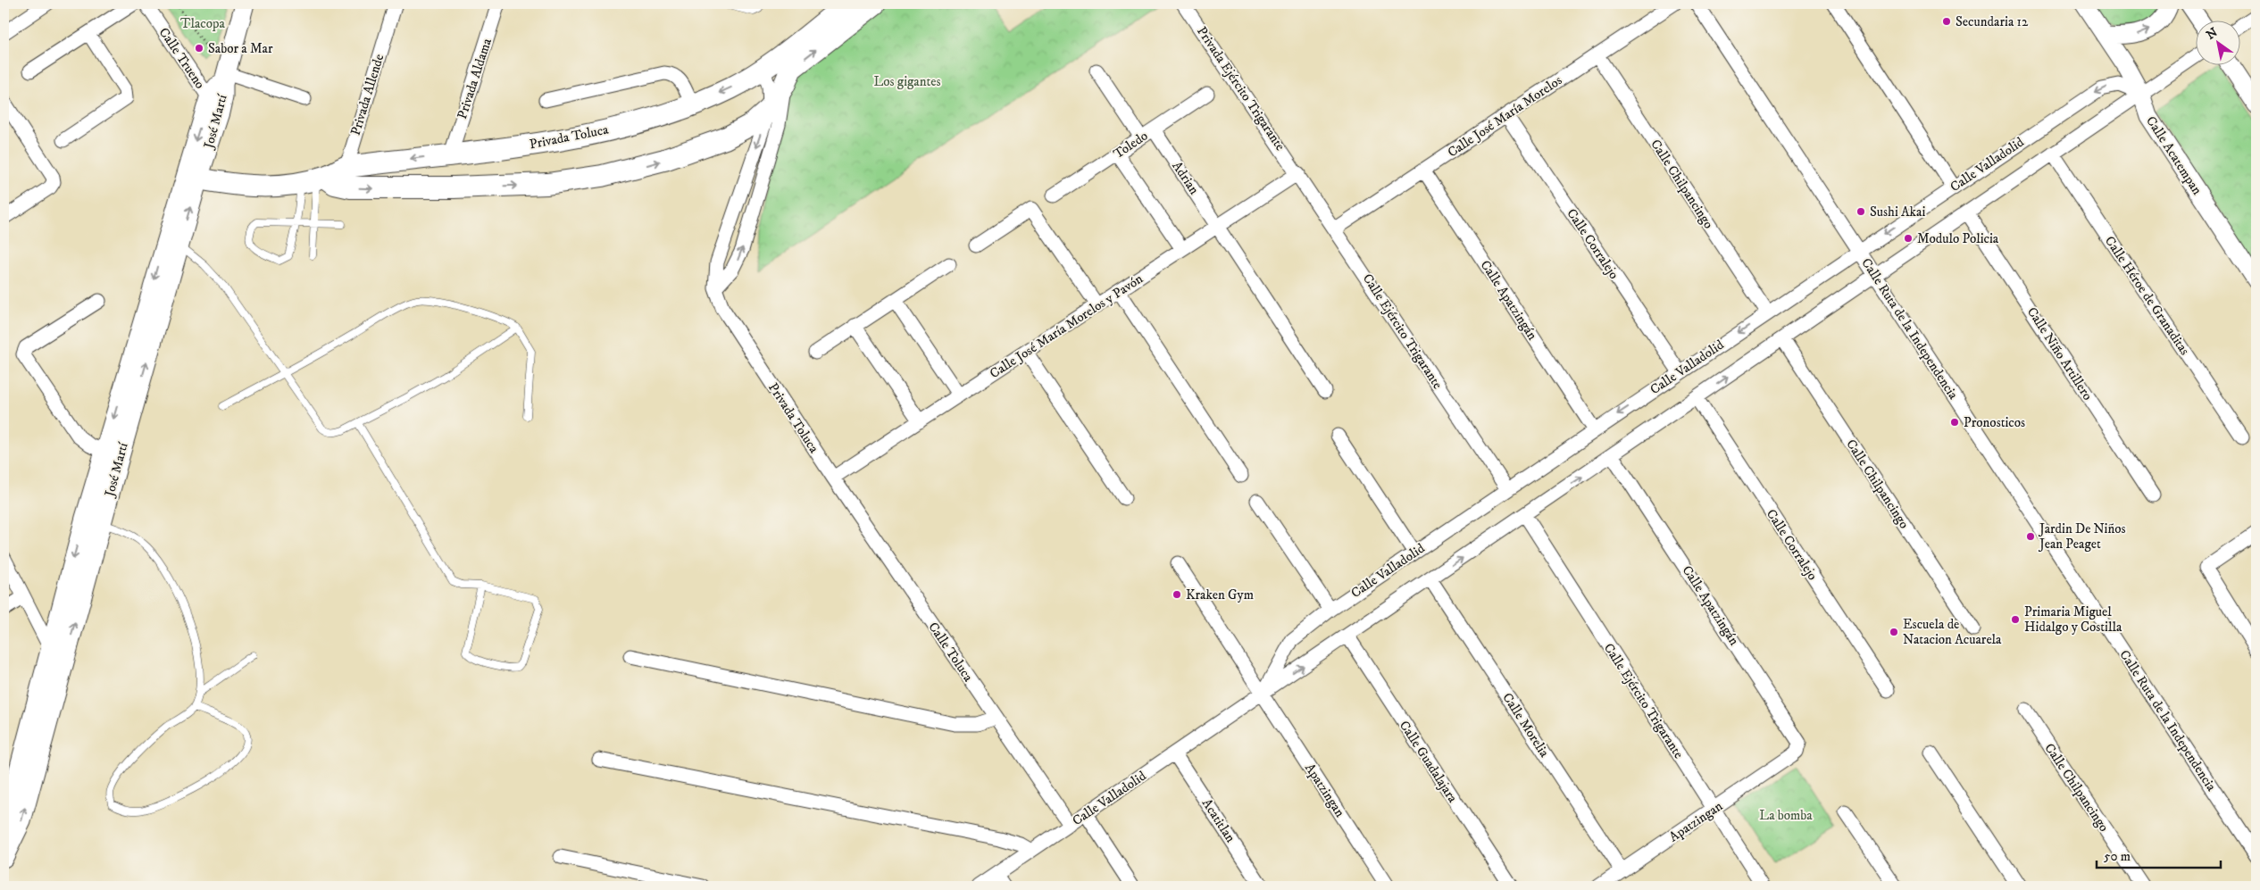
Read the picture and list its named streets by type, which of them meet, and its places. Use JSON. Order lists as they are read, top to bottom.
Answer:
{
  "streets": {
    "main road": ["José Martí", "Privada Toluca"],
    "street": [
      "Calle Trueno",
      "Privada Aldama",
      "Privada Ejército Trigarante",
      "Privada Allende",
      "Calle José María Morelos",
      "Toledo",
      "Calle Acatempan",
      "Calle Valladolid",
      "Adrian",
      "Calle Chilpancingo",
      "Calle Corralejo",
      "Calle Héroe de Granaditas",
      "Calle Apatzingán",
      "Calle José María Morelos y Pavón",
      "Calle Ruta de la Independencia",
      "Calle Ejército Trigarante",
      "Calle Niño Artillero",
      "Calle Toluca",
      "Calle Morelia",
      "Calle Guadalajara",
      "Apatzingan",
      "Acatitlan"
    ]
  },
  "crossings": [
    ["Calle Trueno", "José Martí"],
    ["Privada Aldama", "Privada Toluca"],
    ["Privada Ejército Trigarante", "Calle José María Morelos y Pavón"],
    ["Privada Ejército Trigarante", "Calle Ejército Trigarante"],
    ["Privada Allende", "Privada Toluca"],
    ["Calle José María Morelos", "Calle Chilpancingo"],
    ["Calle José María Morelos", "Calle Corralejo"],
    ["Calle José María Morelos", "Calle Apatzingán"],
    ["Calle José María Morelos", "Calle Ejército Trigarante"],
    ["José Martí", "Privada Toluca"],
    ["Privada Toluca", "Calle José María Morelos y Pavón"],
    ["Privada Toluca", "Calle Toluca"],
    ["Toledo", "Adrian"],
    ["Calle Acatempan", "Calle Valladolid"],
    ["Calle Valladolid", "Calle Chilpancingo"],
    ["Calle Valladolid", "Calle Corralejo"],
    ["Calle Valladolid", "Calle Héroe de Granaditas"],
    ["Calle Valladolid", "Calle Apatzingán"],
    ["Calle Valladolid", "Calle Ruta de la Independencia"],
    ["Calle Valladolid", "Calle Ejército Trigarante"],
    ["Calle Valladolid", "Calle Niño Artillero"],
    ["Calle Valladolid", "Calle Toluca"],
    ["Calle Valladolid", "Calle Morelia"],
    ["Calle Valladolid", "Calle Guadalajara"],
    ["Calle Valladolid", "Apatzingan"],
    ["Calle Valladolid", "Acatitlan"],
    ["Adrian", "Calle José María Morelos y Pavón"],
    ["Calle Apatzingán", "Apatzingan"],
    ["Calle José María Morelos y Pavón", "Calle Ejército Trigarante"],
    ["Calle José María Morelos y Pavón", "Calle Toluca"],
    ["Calle Ejército Trigarante", "Apatzingan"],
    ["Calle Morelia", "Apatzingan"]
  ],
  "parks": ["Tlacopa", "Los gigantes", "La bomba"],
  "places": [
    "Secundaria 12",
    "Sabor a Mar",
    "Sushi Akai",
    "Modulo Policia",
    "Pronosticos",
    "Jardin De Niños Jean Peaget",
    "Kraken Gym",
    "Primaria Miguel Hidalgo y Costilla",
    "Escuela de Natacion Acuarela"
  ],
  "scale_bar": "50 m",
  "north": "top left"
}
